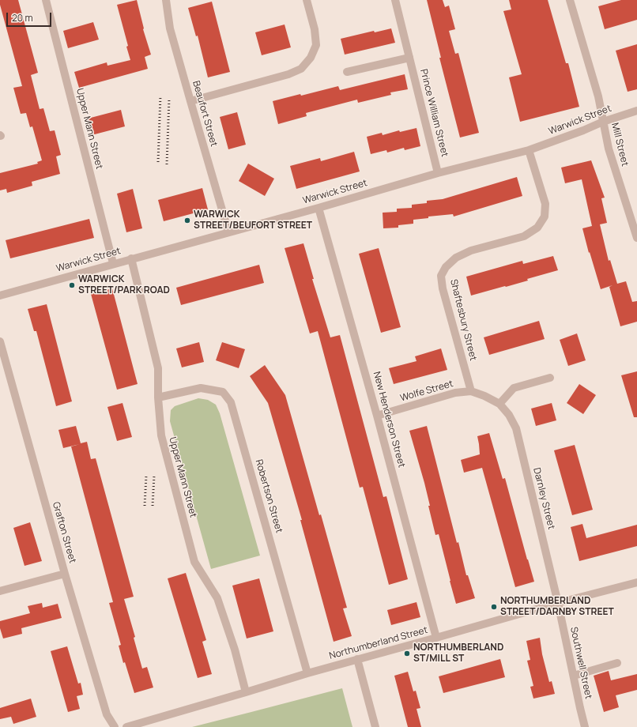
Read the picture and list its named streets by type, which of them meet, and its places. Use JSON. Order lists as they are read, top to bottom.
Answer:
{
  "streets": {
    "street": [
      "Prince William Street",
      "Beaufort Street",
      "Warwick Street",
      "Upper Mann Street",
      "Mill Street",
      "Shaftesbury Street",
      "Wolfe Street",
      "New Henderson Street",
      "Robertson Street",
      "Darnley Street",
      "Grafton Street",
      "Northumberland Street",
      "Southwell Street"
    ]
  },
  "crossings": [
    ["Prince William Street", "Warwick Street"],
    ["Beaufort Street", "Warwick Street"],
    ["Warwick Street", "Upper Mann Street"],
    ["Warwick Street", "Mill Street"],
    ["Warwick Street", "Shaftesbury Street"],
    ["Warwick Street", "New Henderson Street"],
    ["Upper Mann Street", "Robertson Street"],
    ["Upper Mann Street", "Northumberland Street"],
    ["Shaftesbury Street", "Wolfe Street"],
    ["Wolfe Street", "New Henderson Street"],
    ["Wolfe Street", "Darnley Street"],
    ["New Henderson Street", "Northumberland Street"],
    ["Robertson Street", "Northumberland Street"],
    ["Darnley Street", "Northumberland Street"],
    ["Darnley Street", "Southwell Street"],
    ["Northumberland Street", "Southwell Street"]
  ],
  "places": [
    "WARWICK STREET/BEUFORT STREET",
    "WARWICK STREET/PARK ROAD",
    "NORTHUMBERLAND STREET/DARNBY STREET",
    "NORTHUMBERLAND ST/MILL ST"
  ],
  "scale_bar": "20 m"
}
